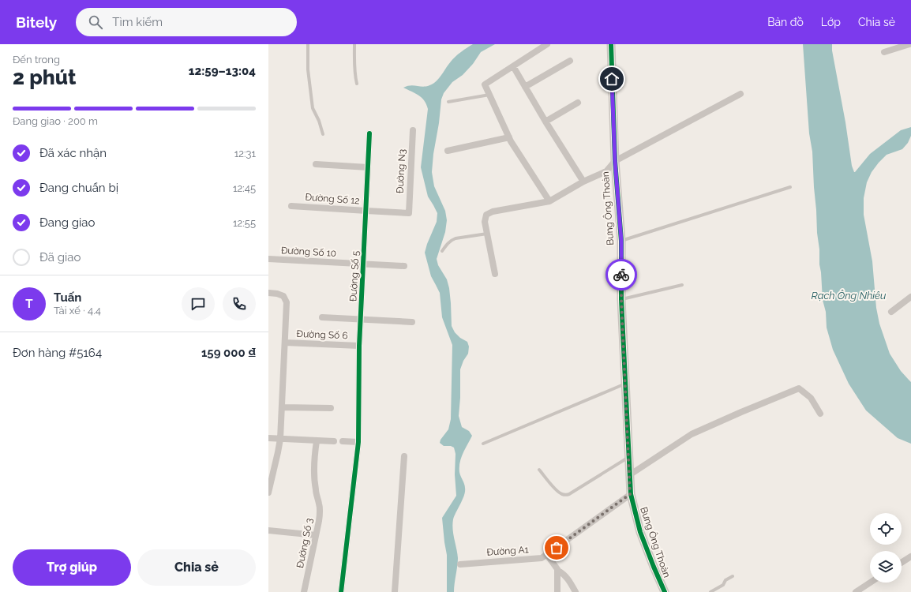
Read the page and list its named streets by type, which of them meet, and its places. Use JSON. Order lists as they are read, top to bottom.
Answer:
{
  "streets": {
    "street": [
      "Đường N3",
      "Đường Số 12",
      "Bưng Ông Thoàn",
      "Đường Số 10",
      "Đường Số 5",
      "Đường Số 6",
      "Đường Số 3",
      "Đường A1"
    ]
  },
  "crossings": [
    ["Đường N3", "Đường Số 12"],
    ["Đường Số 12", "Đường Số 5"],
    ["Bưng Ông Thoàn", "Đường A1"],
    ["Đường Số 10", "Đường Số 5"],
    ["Đường Số 5", "Đường Số 6"]
  ],
  "water": ["Rạch Ông Nhiêu"],
  "page": {
    "header": "Bitely",
    "search": "Tìm kiếm",
    "nav": ["Bản đồ", "Lớp", "Chia sẻ"],
    "heading": ["2 phút", "Đến trong", "12:59–13:04"],
    "panel": [
      "Tuấn",
      "Tài xế · 4.4",
      "Đơn hàng #5164",
      "159 000 ₫"
    ],
    "bar": "Đang giao · 200 m",
    "list": [
      ["Đã xác nhận", "12:31"],
      ["Đang chuẩn bị", "12:45"],
      ["Đang giao", "12:55"],
      "Đã giao"
    ],
    "round": "T",
    "buttons": ["Trợ giúp", "Chia sẻ"]
  }
}
